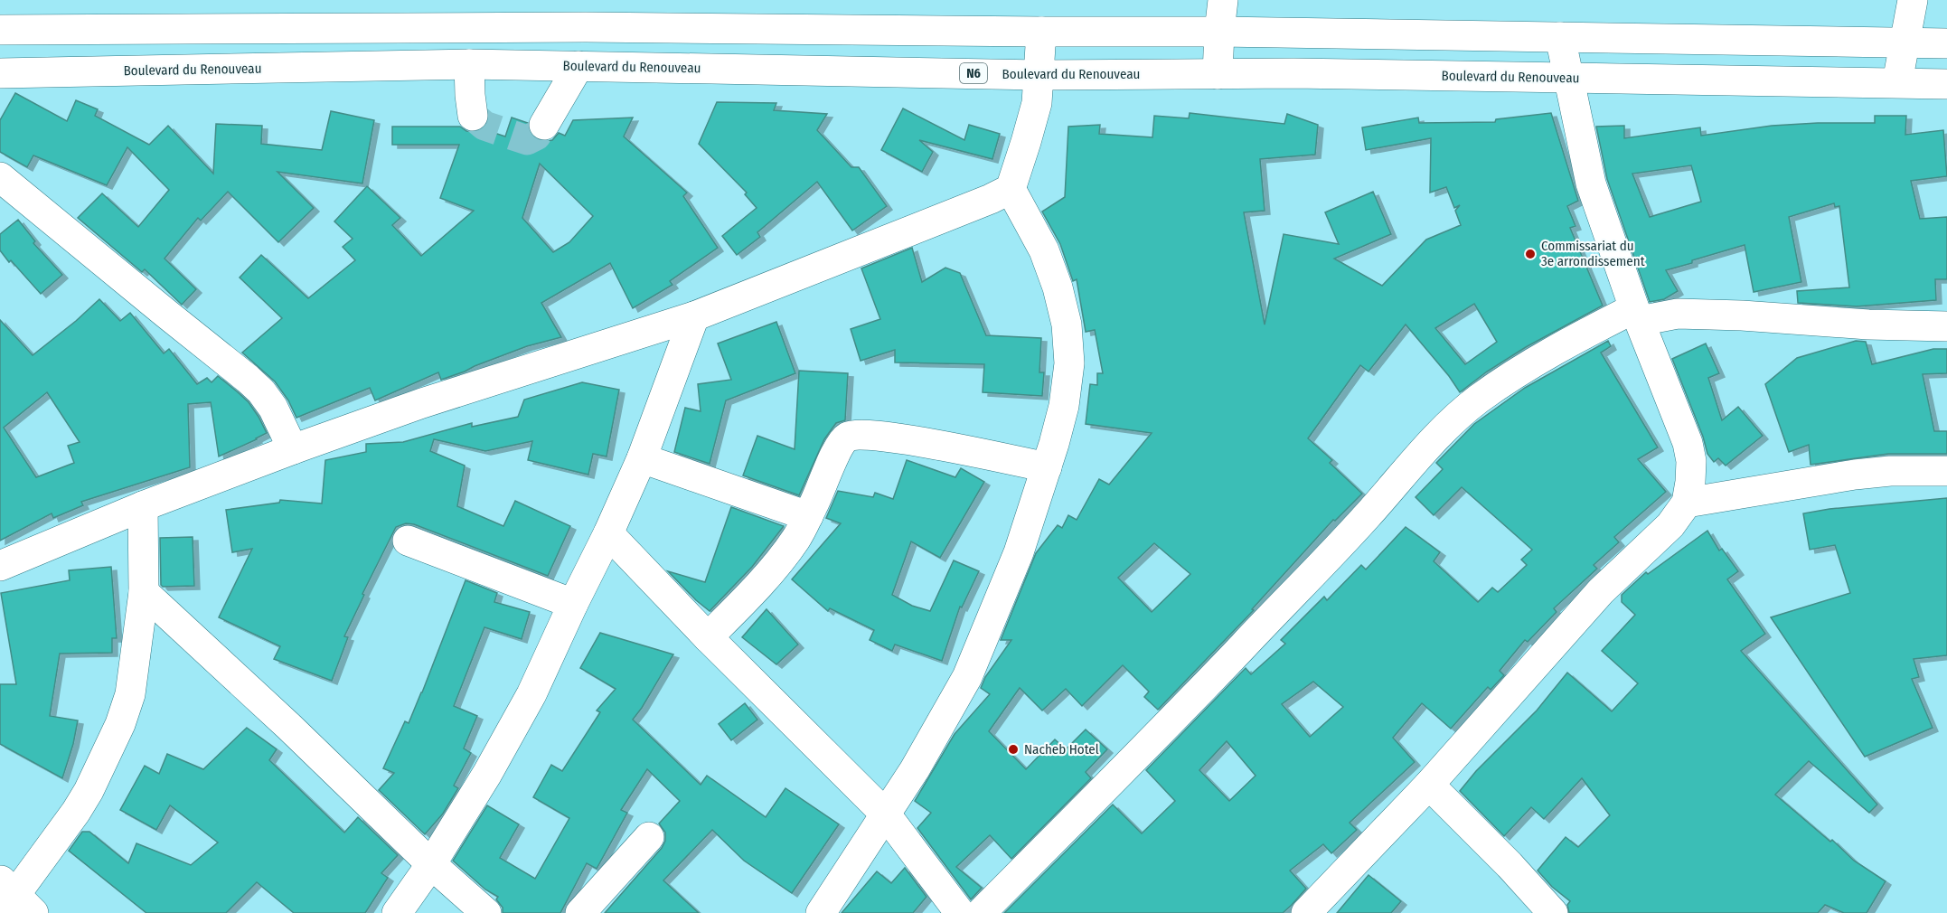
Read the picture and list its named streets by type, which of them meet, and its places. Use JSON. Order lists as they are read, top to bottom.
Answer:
{
  "streets": {
    "main road": ["Boulevard du Renouveau", "N6"]
  },
  "places": ["Commissariat du 3e arrondissement", "Nacheb Hotel"]
}
